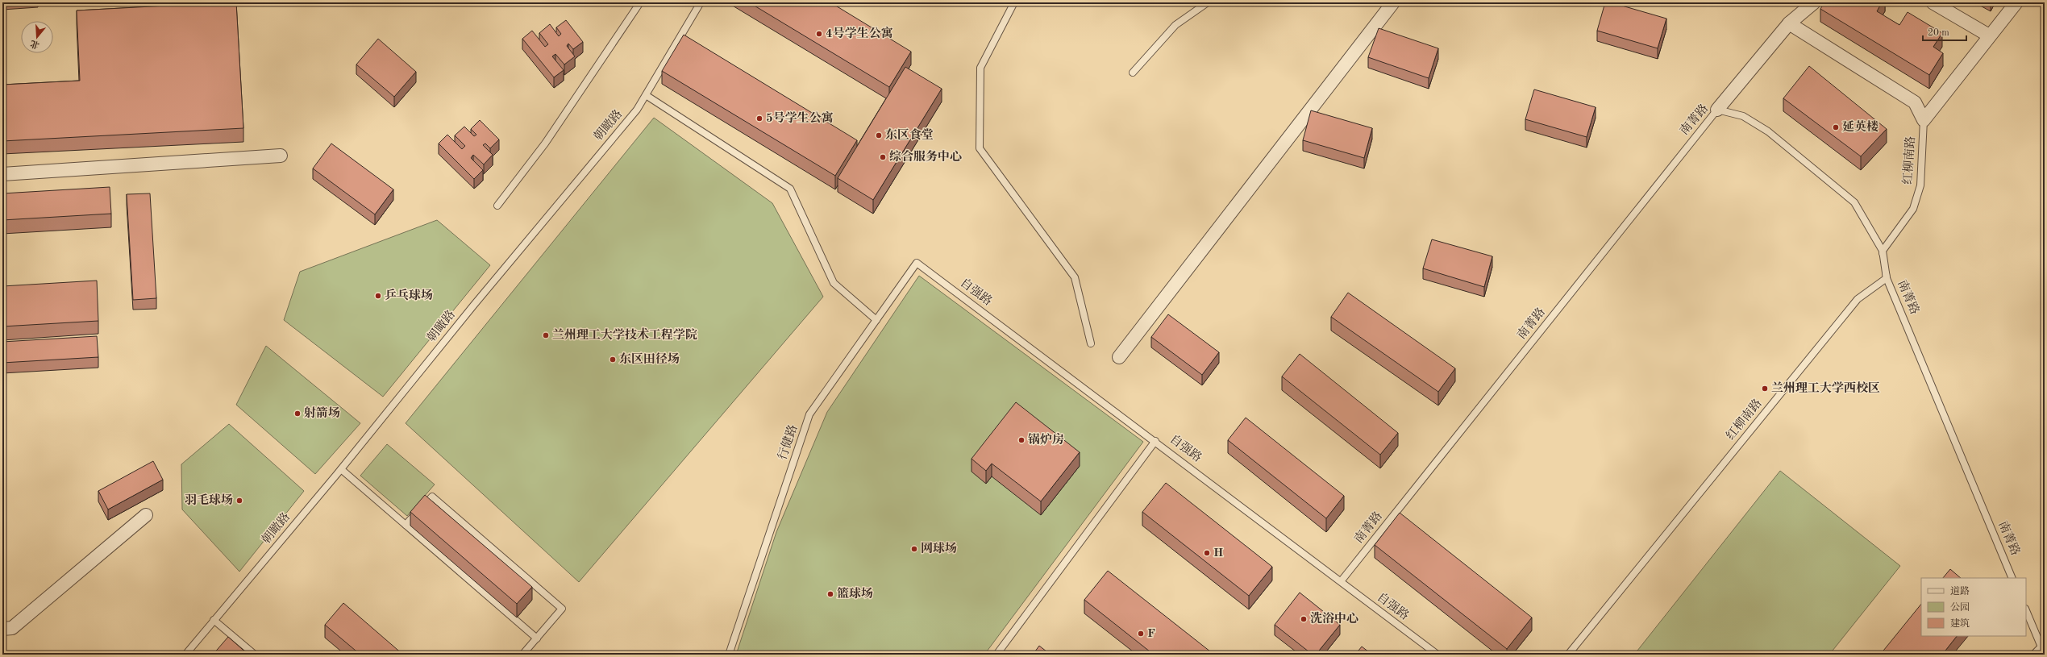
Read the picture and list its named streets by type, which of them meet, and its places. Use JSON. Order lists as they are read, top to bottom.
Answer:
{
  "streets": {
    "lane": [
      "南菁路",
      "朝瞰路",
      "红柳南路",
      "自强路",
      "行健路"
    ]
  },
  "crossings": [
    ["南菁路", "红柳南路"],
    ["南菁路", "自强路"],
    ["自强路", "行健路"]
  ],
  "places": [
    "4号学生公寓",
    "5号学生公寓",
    "延英楼",
    "东区食堂",
    "综合服务中心",
    "乒乓球场",
    "兰州理工大学技术工程学院",
    "东区田径场",
    "兰州理工大学西校区",
    "射箭场",
    "锅炉房",
    "羽毛球场",
    "网球场",
    "H",
    "篮球场",
    "洗浴中心",
    "F"
  ],
  "legend": ["道路", "公园", "建筑"],
  "scale_bar": "20 m",
  "north": "bottom"
}
